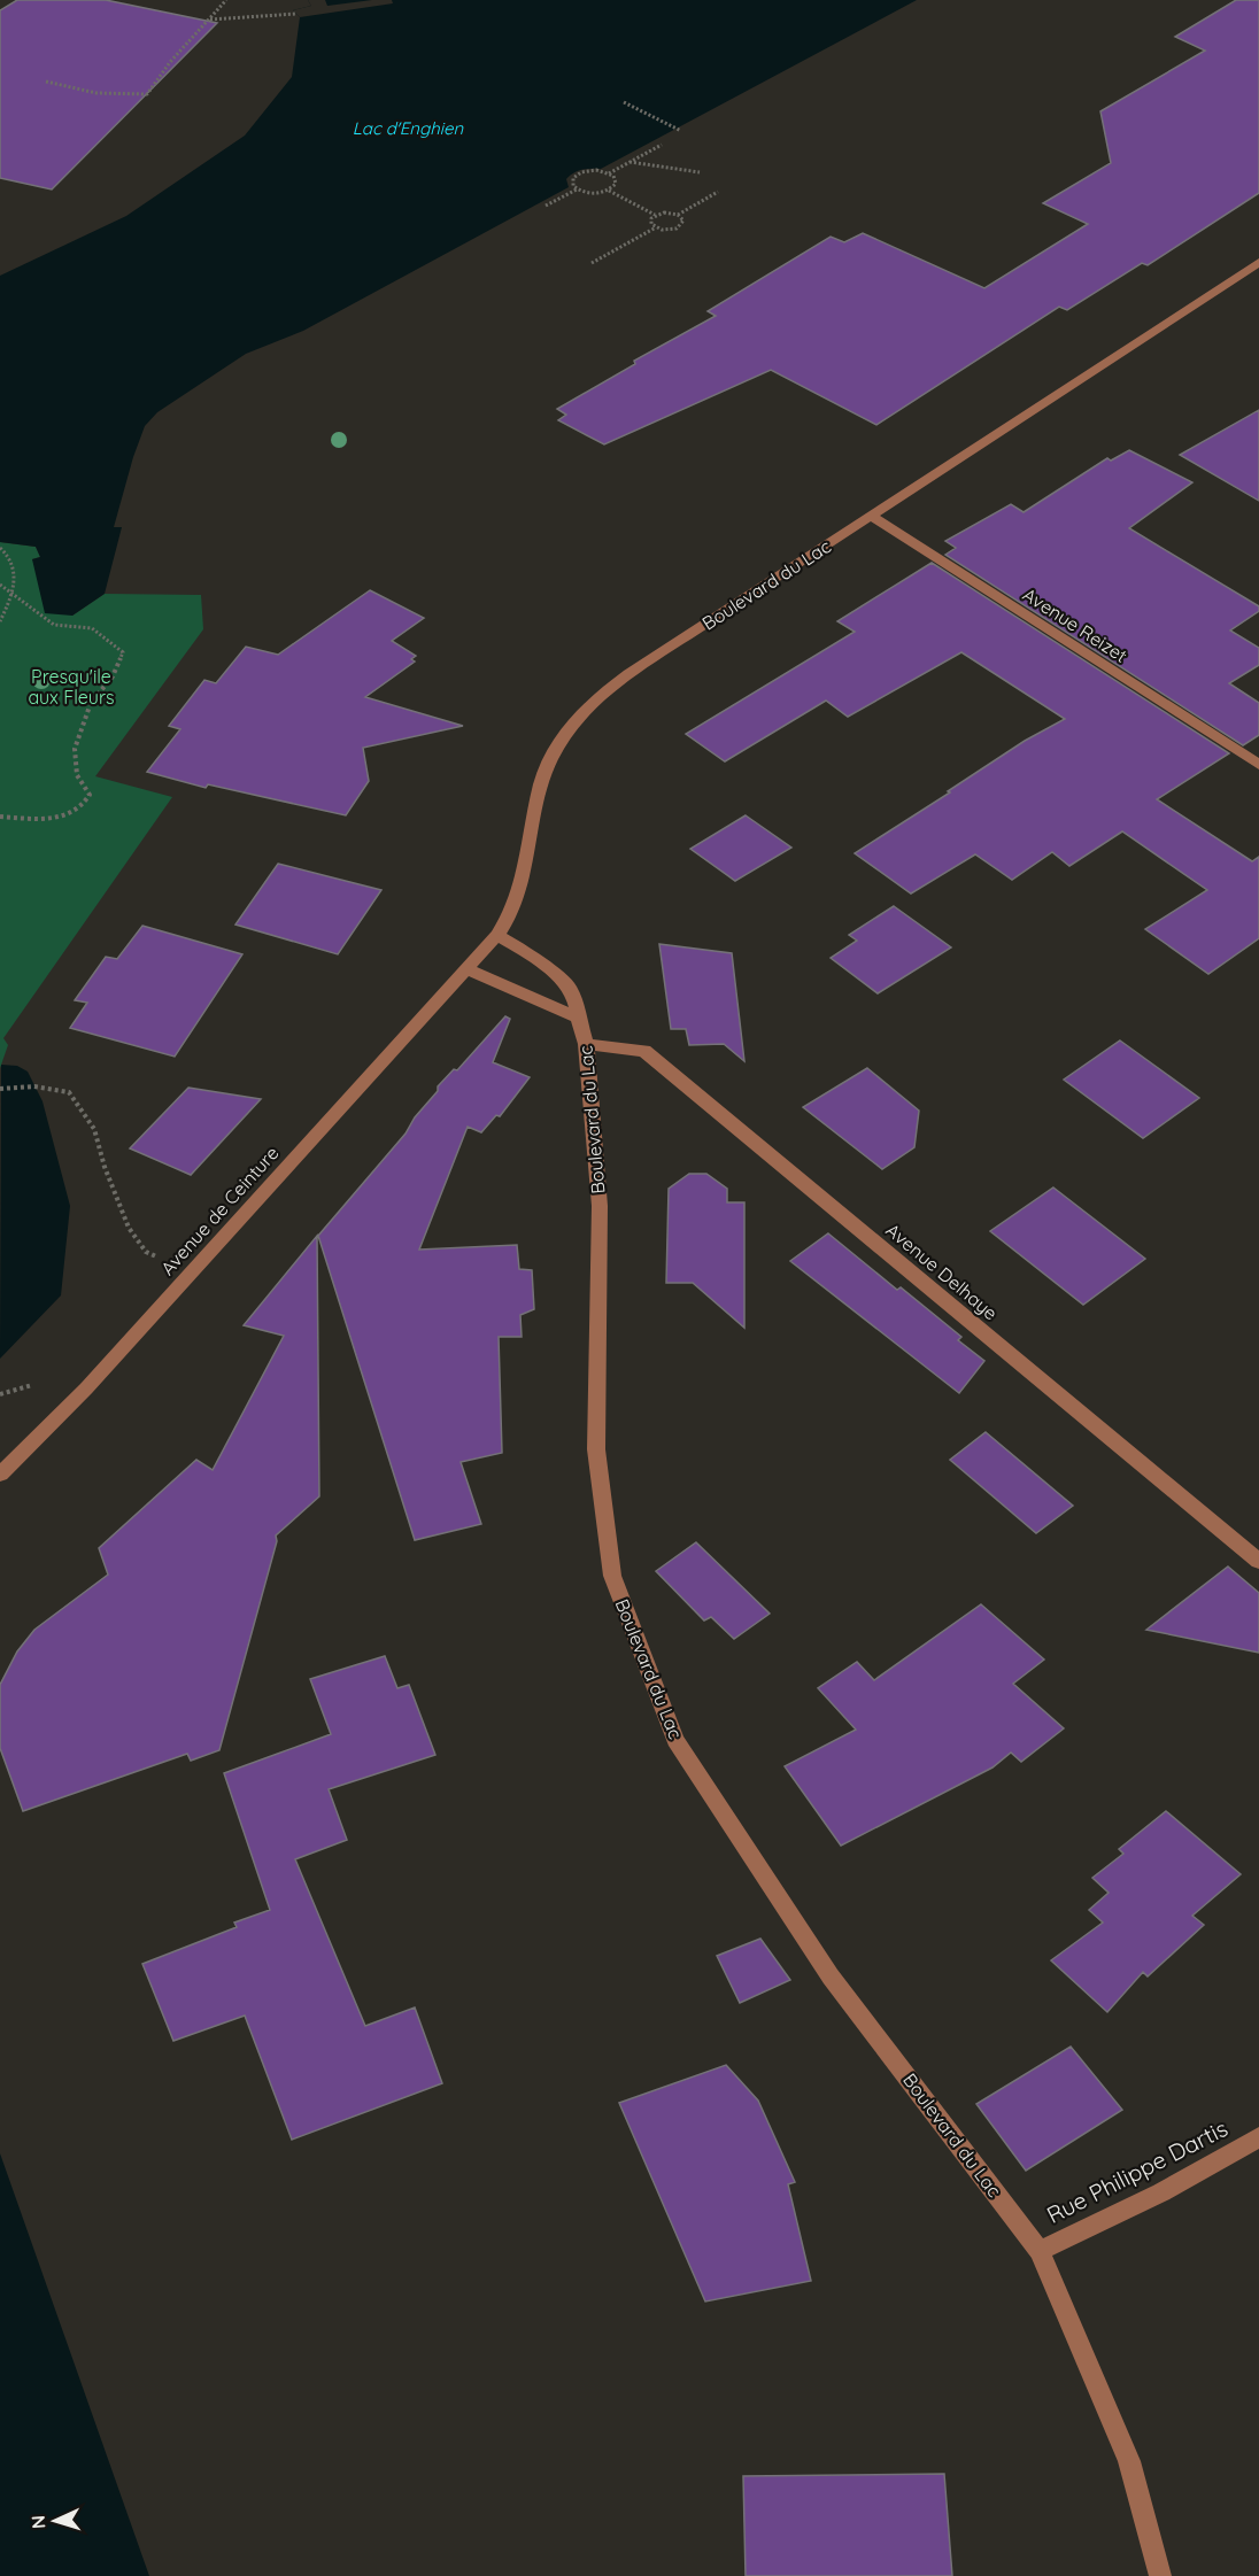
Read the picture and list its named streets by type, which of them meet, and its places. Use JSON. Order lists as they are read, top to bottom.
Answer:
{
  "streets": {
    "street": [
      "Boulevard du Lac",
      "Avenue Reizet",
      "Avenue de Ceinture",
      "Avenue Delhaye",
      "Rue Philippe Dartis"
    ]
  },
  "crossings": [
    ["Boulevard du Lac", "Avenue Reizet"],
    ["Boulevard du Lac", "Avenue de Ceinture"],
    ["Boulevard du Lac", "Avenue Delhaye"],
    ["Boulevard du Lac", "Rue Philippe Dartis"]
  ],
  "water": ["Lac d'Enghien"],
  "parks": ["Presqu'ile aux Fleurs"],
  "north": "left"
}
